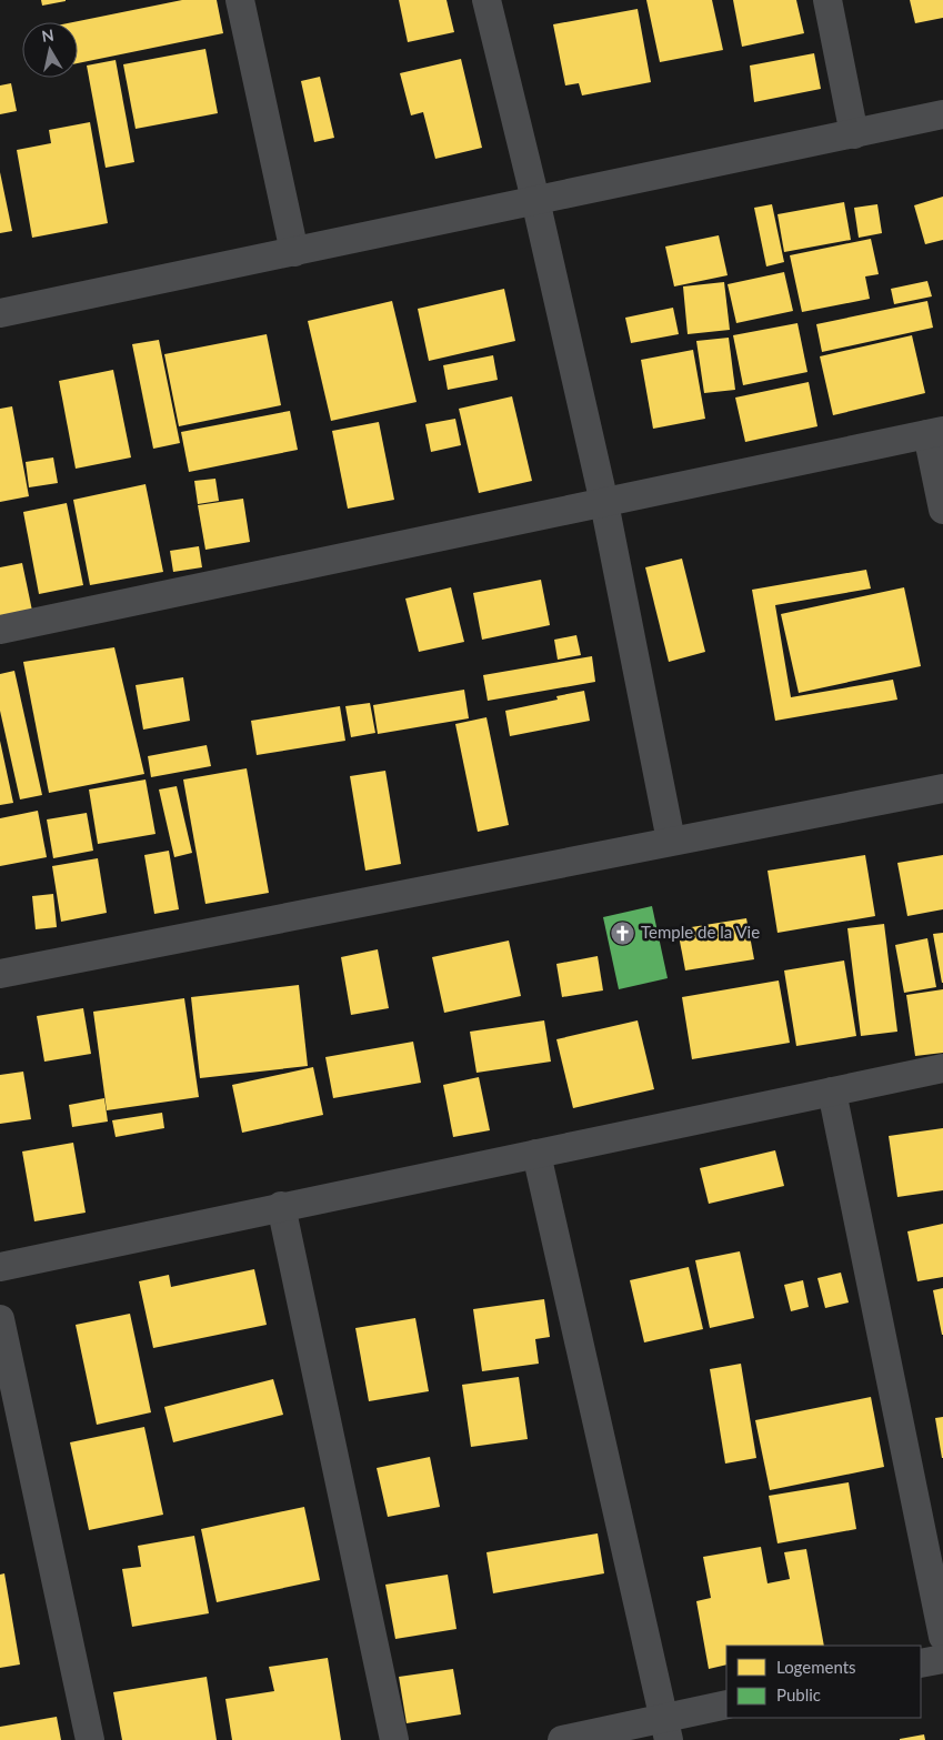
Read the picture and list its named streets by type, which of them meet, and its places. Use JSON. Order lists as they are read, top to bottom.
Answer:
{
  "places": {
    "church": ["Temple de la Vie"]
  },
  "legend": ["Logements", "Public"],
  "north": "top"
}
